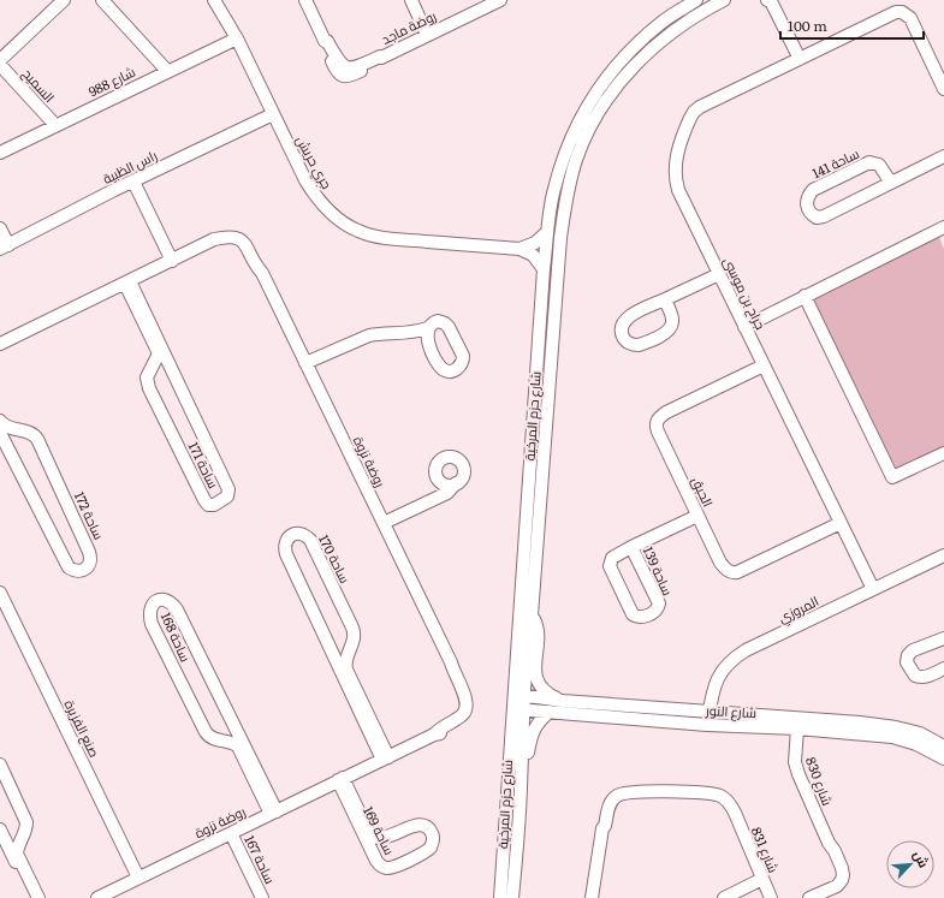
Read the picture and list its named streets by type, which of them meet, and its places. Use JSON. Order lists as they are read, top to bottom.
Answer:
{
  "streets": {
    "street": [
      "روضة ماجد",
      "شارع 988",
      "السميح",
      "جري حريش",
      "ساحة 141",
      "راس الظبية",
      "جراح بن موسى",
      "شارع حزم المرخية",
      "روضة نزوة",
      "ساحة 171",
      "الحبق",
      "ساحة 172",
      "ساحة 170",
      "ساحة 139",
      "المروزي",
      "ساحة 168",
      "شارع النور",
      "صنع الفزيرة",
      "شارع 830",
      "ساحة 169",
      "شارع 831",
      "ساحة 167"
    ]
  },
  "crossings": [
    ["شارع 988", "السميح"],
    ["شارع 988", "جري حريش"],
    ["جري حريش", "راس الظبية"],
    ["جراح بن موسى", "الحبق"],
    ["جراح بن موسى", "المروزي"],
    ["شارع حزم المرخية", "شارع النور"],
    ["روضة نزوة", "ساحة 171"],
    ["روضة نزوة", "ساحة 170"],
    ["روضة نزوة", "ساحة 168"],
    ["روضة نزوة", "صنع الفزيرة"],
    ["روضة نزوة", "ساحة 169"],
    ["روضة نزوة", "ساحة 167"],
    ["الحبق", "ساحة 139"],
    ["المروزي", "شارع النور"],
    ["شارع النور", "شارع 830"]
  ],
  "scale_bar": "100 m",
  "north": "top right"
}
